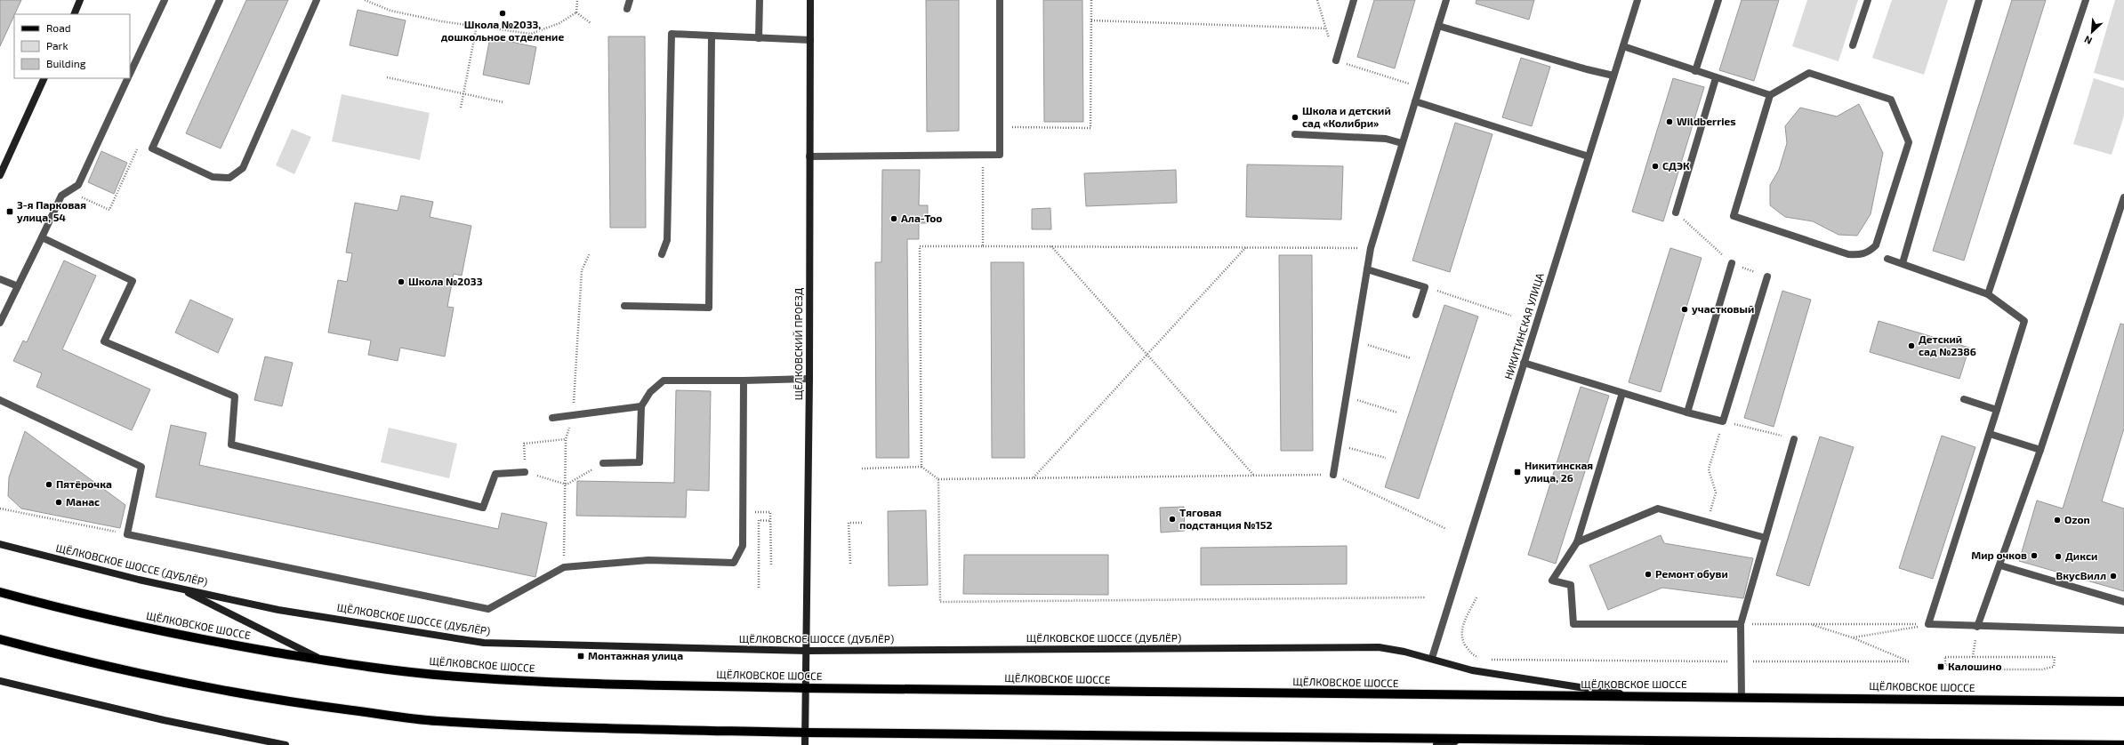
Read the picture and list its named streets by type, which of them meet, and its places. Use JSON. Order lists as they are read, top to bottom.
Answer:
{
  "streets": {
    "main road": ["ЩЁЛКОВСКОЕ ШОССЕ"],
    "street": ["НИКИТИНСКАЯ УЛИЦА", "ЩЁЛКОВСКИЙ ПРОЕЗД", "ЩЁЛКОВСКОЕ ШОССЕ (ДУБЛЁР)"]
  },
  "crossings": [
    ["НИКИТИНСКАЯ УЛИЦА", "ЩЁЛКОВСКОЕ ШОССЕ (ДУБЛЁР)"],
    ["ЩЁЛКОВСКИЙ ПРОЕЗД", "ЩЁЛКОВСКОЕ ШОССЕ (ДУБЛЁР)"],
    ["ЩЁЛКОВСКИЙ ПРОЕЗД", "ЩЁЛКОВСКОЕ ШОССЕ"],
    ["ЩЁЛКОВСКОЕ ШОССЕ (ДУБЛЁР)", "ЩЁЛКОВСКОЕ ШОССЕ"]
  ],
  "places": {
    "other": [
      "Школа №2033, дошкольное отделение",
      "Школа и детский сад «Колибри»",
      "Wildberries",
      "СДЭК",
      "Ала-Тоо",
      "Школа №2033",
      "участковый",
      "Детский сад №2386",
      "Пятёрочка",
      "Манас",
      "Тяговая подстанция №152",
      "Ozon",
      "Мир очков",
      "Дикси",
      "Ремонт обуви",
      "ВкусВилл"
    ],
    "transit": [
      "3-я Парковая улица, 54",
      "Никитинская улица, 26",
      "Монтажная улица",
      "Калошино"
    ]
  },
  "legend": ["Road", "Park", "Building"],
  "north": "bottom left"
}
